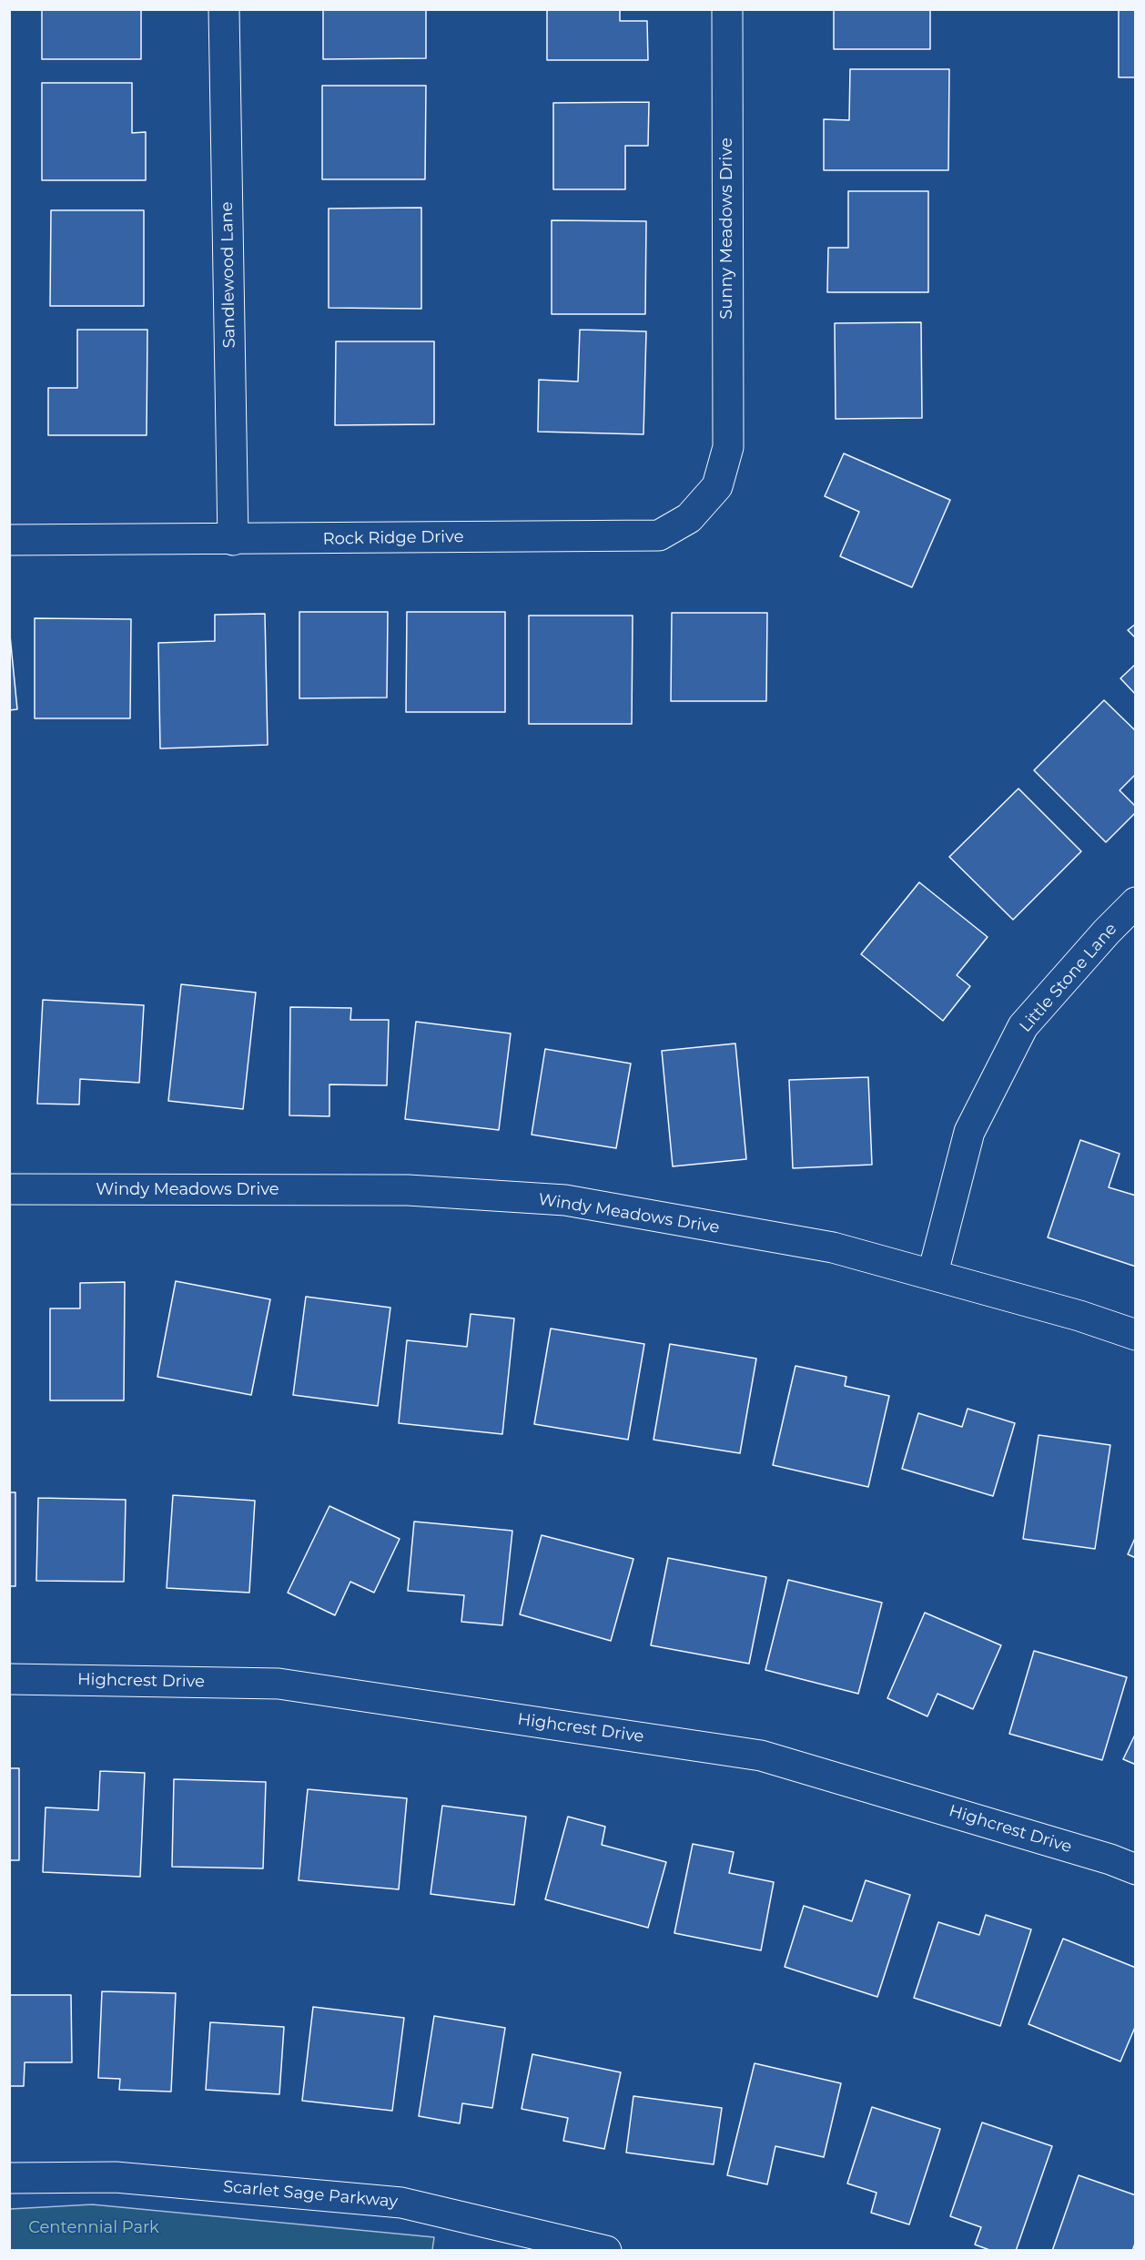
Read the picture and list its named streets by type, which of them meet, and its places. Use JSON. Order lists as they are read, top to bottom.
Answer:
{
  "streets": {
    "street": [
      "Sunny Meadows Drive",
      "Sandlewood Lane",
      "Rock Ridge Drive",
      "Little Stone Lane",
      "Windy Meadows Drive",
      "Highcrest Drive",
      "Scarlet Sage Parkway"
    ]
  },
  "crossings": [
    ["Sunny Meadows Drive", "Rock Ridge Drive"],
    ["Sandlewood Lane", "Rock Ridge Drive"],
    ["Little Stone Lane", "Windy Meadows Drive"]
  ],
  "parks": ["Centennial Park"]
}
